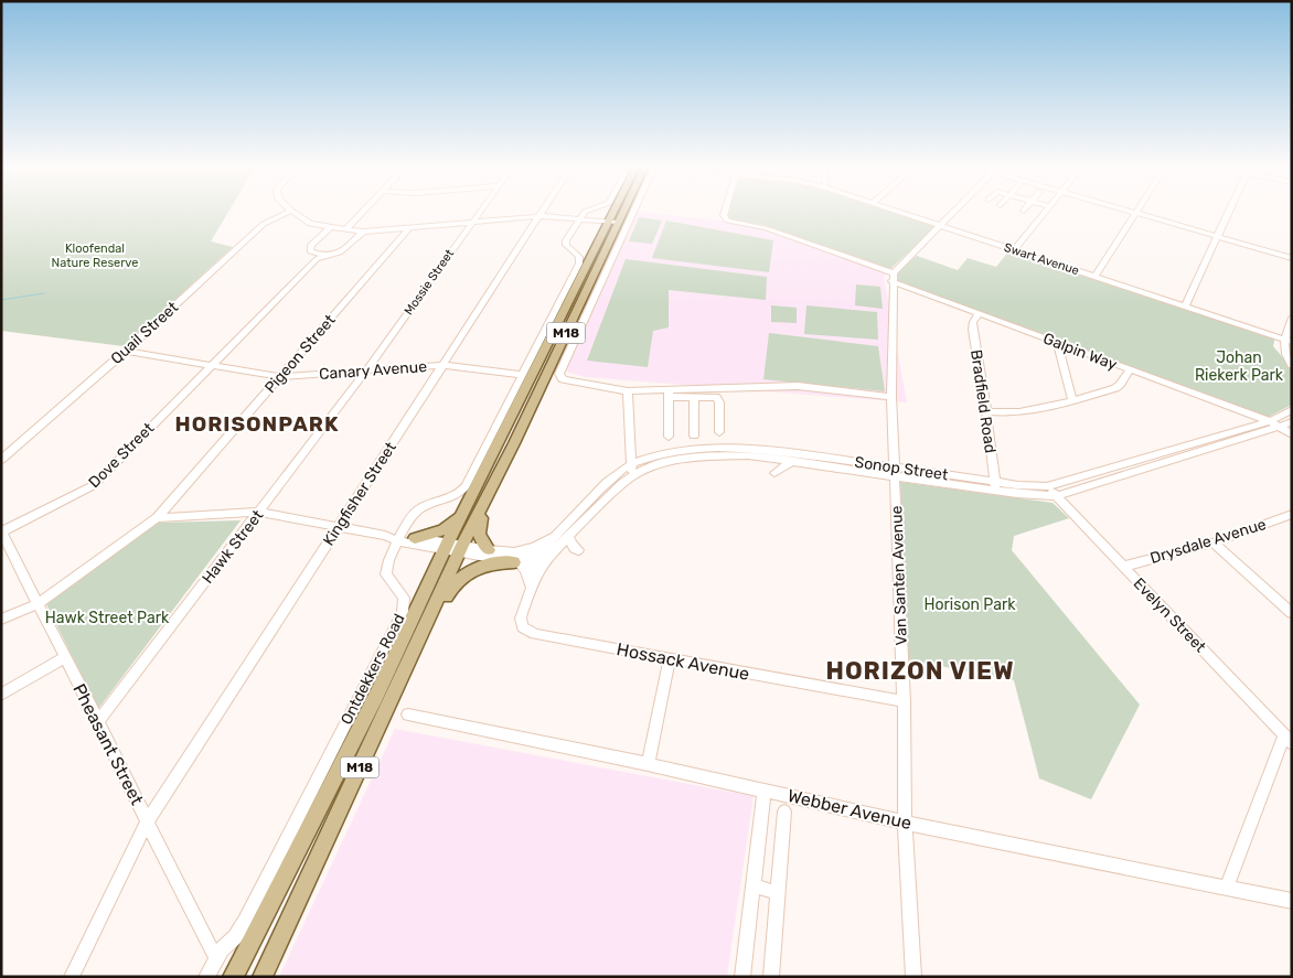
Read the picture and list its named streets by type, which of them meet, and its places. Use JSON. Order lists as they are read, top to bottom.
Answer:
{
  "streets": {
    "main road": ["M18", "Ontdekkers Road"],
    "street": [
      "Swart Avenue",
      "Mossie Street",
      "Quail Street",
      "Galpin Way",
      "Pigeon Street",
      "Canary Avenue",
      "Bradfield Road",
      "Dove Street",
      "Sonop Street",
      "Kingfisher Street",
      "Drysdale Avenue",
      "Hawk Street",
      "Van Santen Avenue",
      "Evelyn Street",
      "Hossack Avenue",
      "Pheasant Street",
      "Webber Avenue"
    ]
  },
  "crossings": [
    ["Mossie Street", "Canary Avenue"],
    ["Mossie Street", "Hawk Street"],
    ["Quail Street", "Canary Avenue"],
    ["Galpin Way", "Bradfield Road"],
    ["Galpin Way", "Sonop Street"],
    ["Galpin Way", "Van Santen Avenue"],
    ["Pigeon Street", "Canary Avenue"],
    ["Pigeon Street", "Pheasant Street"],
    ["Canary Avenue", "Dove Street"],
    ["Canary Avenue", "Kingfisher Street"],
    ["Canary Avenue", "Hawk Street"],
    ["Canary Avenue", "Ontdekkers Road"],
    ["Bradfield Road", "Sonop Street"],
    ["Dove Street", "Pheasant Street"],
    ["Sonop Street", "Van Santen Avenue"],
    ["Sonop Street", "Evelyn Street"],
    ["Sonop Street", "Hossack Avenue"],
    ["Kingfisher Street", "Pheasant Street"],
    ["Drysdale Avenue", "Evelyn Street"],
    ["Hawk Street", "Pheasant Street"],
    ["Van Santen Avenue", "Hossack Avenue"],
    ["Van Santen Avenue", "Webber Avenue"],
    ["Ontdekkers Road", "Pheasant Street"]
  ],
  "districts": ["HORISONPARK", "HORIZON VIEW"],
  "parks": [
    "Kloofendal Nature Reserve",
    "Johan Riekerk Park",
    "Horison Park",
    "Hawk Street Park"
  ]
}
